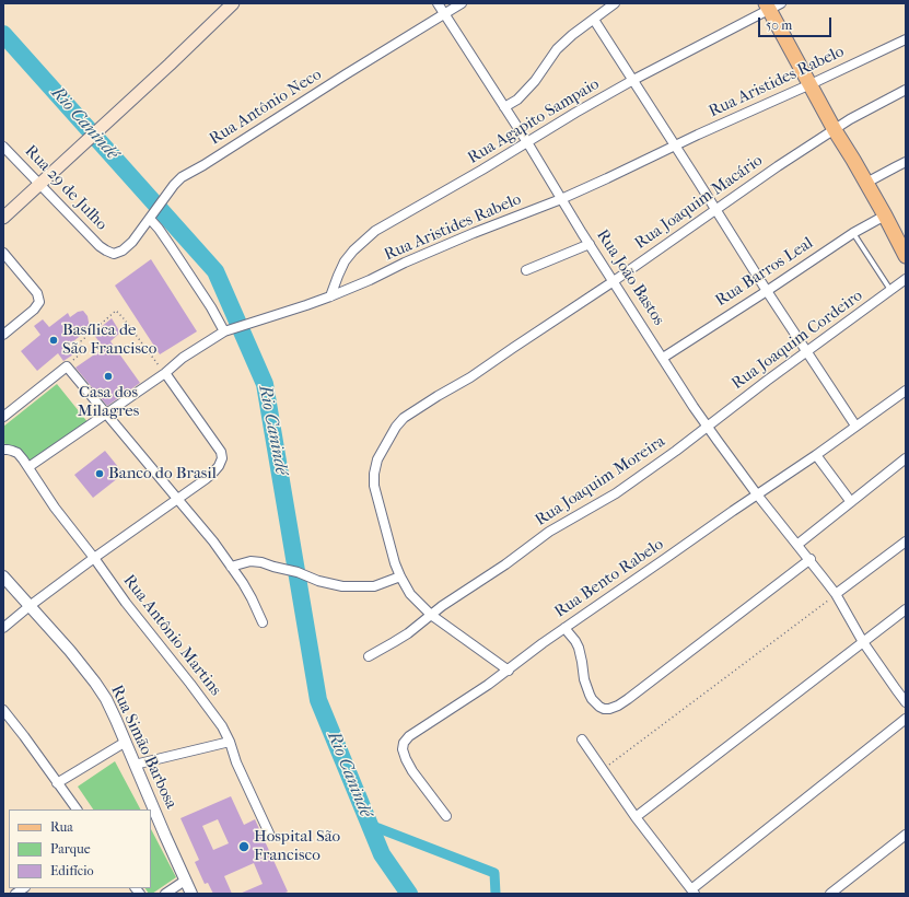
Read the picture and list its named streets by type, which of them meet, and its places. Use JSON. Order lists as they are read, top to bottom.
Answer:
{
  "streets": {
    "street": [
      "Rua Aristides Rabelo",
      "Rua Antônio Neco",
      "Rua Agapito Sampaio",
      "Rua 29 de Julho",
      "Rua Joaquim Macário",
      "Rua Barros Leal",
      "Rua João Bastos",
      "Rua Joaquim Cordeiro",
      "Rua Joaquim Moreira",
      "Rua Bento Rabelo",
      "Rua Antônio Martins",
      "Rua Simão Barbosa"
    ]
  },
  "crossings": [
    ["Rua Aristides Rabelo", "Rua Agapito Sampaio"],
    ["Rua Aristides Rabelo", "Rua João Bastos"],
    ["Rua Aristides Rabelo", "Rua Antônio Martins"],
    ["Rua Antônio Neco", "Rua 29 de Julho"],
    ["Rua Antônio Neco", "Rua João Bastos"],
    ["Rua Agapito Sampaio", "Rua João Bastos"],
    ["Rua Joaquim Macário", "Rua João Bastos"],
    ["Rua Barros Leal", "Rua João Bastos"],
    ["Rua João Bastos", "Rua Joaquim Cordeiro"],
    ["Rua João Bastos", "Rua Joaquim Moreira"],
    ["Rua João Bastos", "Rua Bento Rabelo"],
    ["Rua Joaquim Cordeiro", "Rua Joaquim Moreira"]
  ],
  "water": ["Rio Canindé"],
  "places": [
    "Basílica de São Francisco",
    "Casa dos Milagres",
    "Banco do Brasil",
    "Hospital São Francisco"
  ],
  "legend": ["Rua", "Parque", "Edifício"],
  "scale_bar": "50 m"
}
